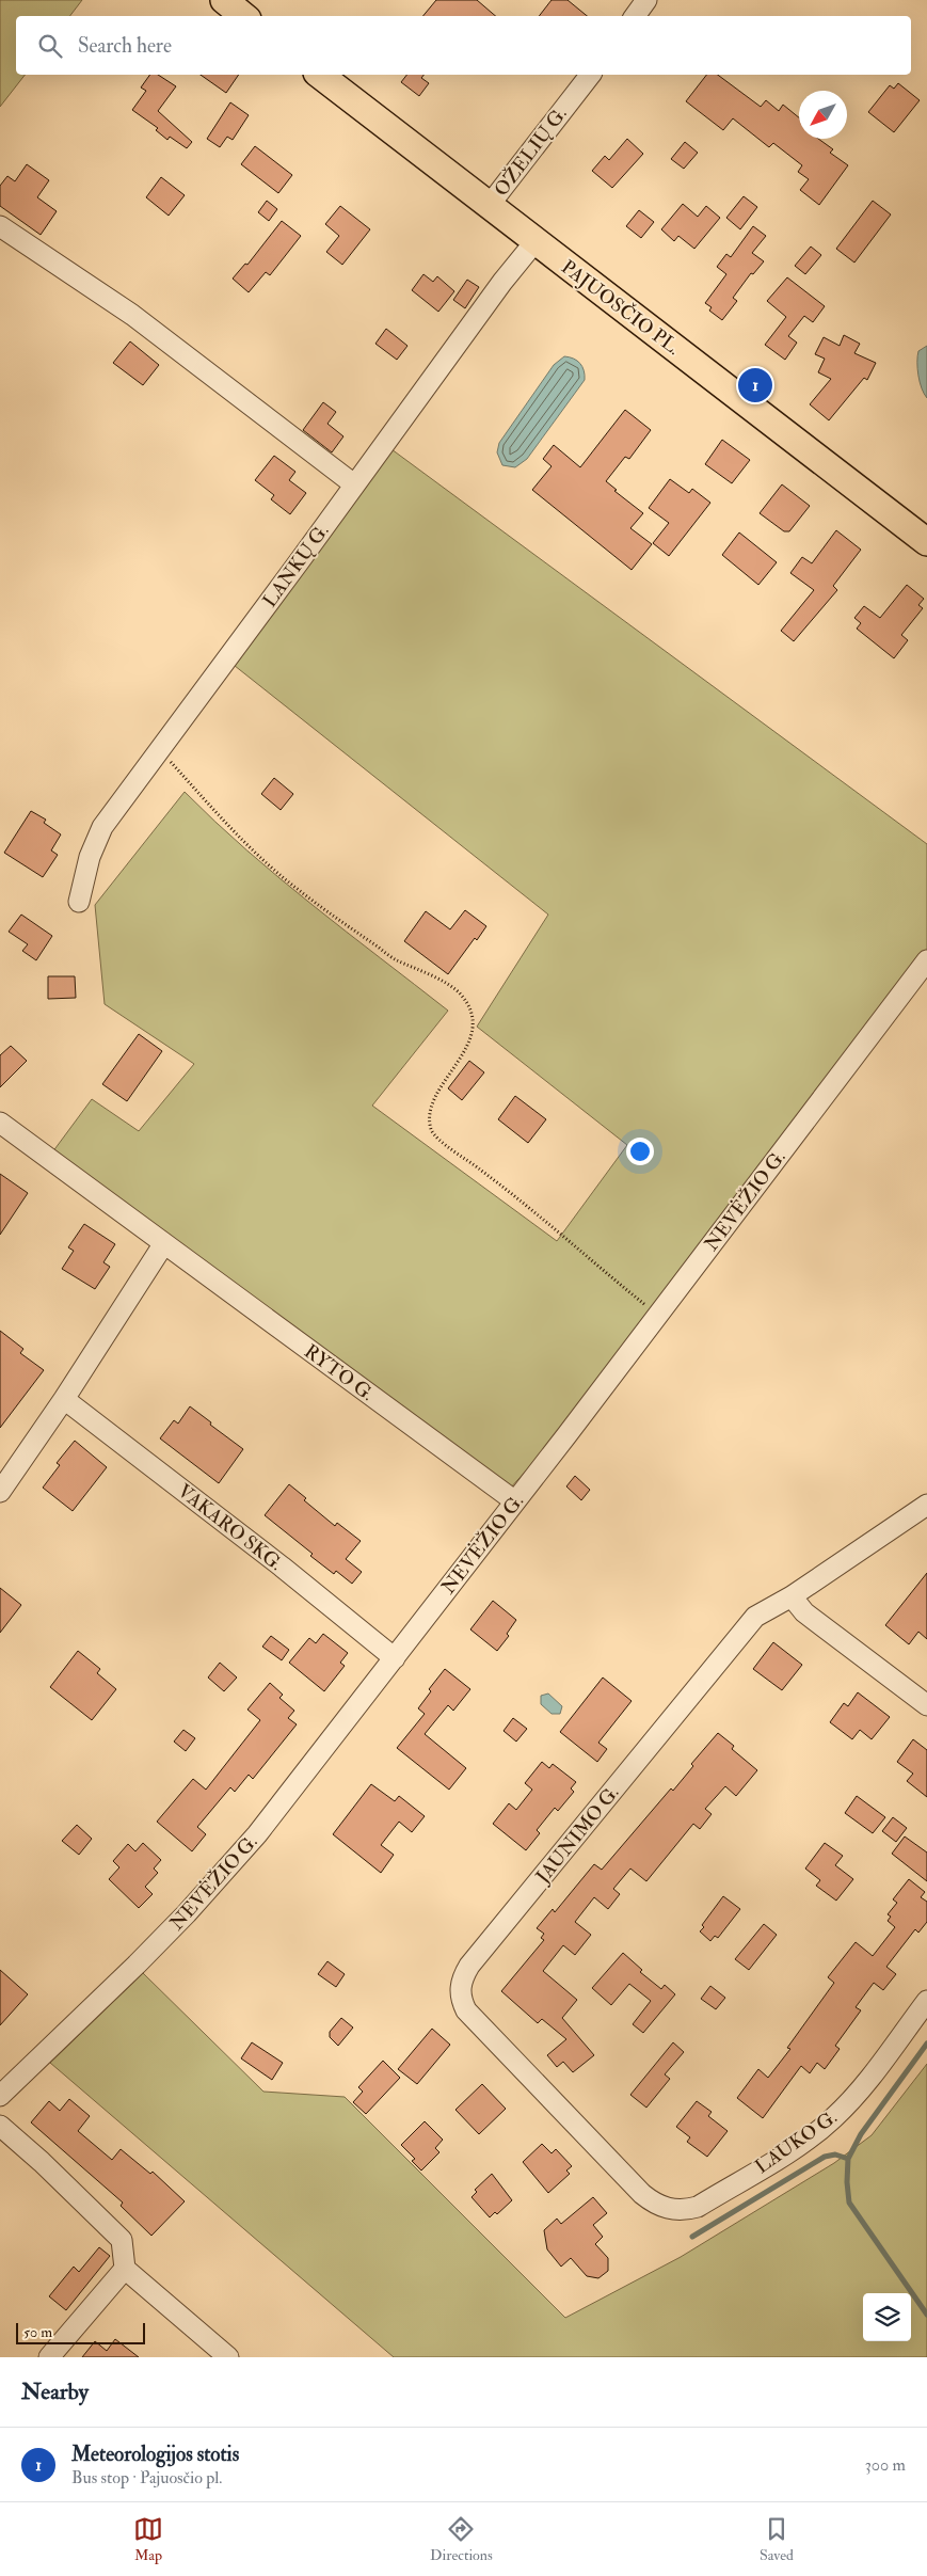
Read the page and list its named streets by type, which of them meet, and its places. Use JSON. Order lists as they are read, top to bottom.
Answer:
{
  "streets": {
    "main road": ["PAJUOSČIO PL."],
    "street": [
      "OŽELIŲ G.",
      "LANKŲ G.",
      "NEVĖŽIO G.",
      "RYTO G.",
      "VAKARO SKG.",
      "JAUNIMO G.",
      "LAUKO G."
    ]
  },
  "crossings": [
    ["OŽELIŲ G.", "PAJUOSČIO PL."],
    ["PAJUOSČIO PL.", "LANKŲ G."],
    ["NEVĖŽIO G.", "RYTO G."],
    ["NEVĖŽIO G.", "VAKARO SKG."],
    ["JAUNIMO G.", "LAUKO G."]
  ],
  "scale_bar": "50 m",
  "north": "bottom left",
  "page": {
    "search": "Search here",
    "pins": "1",
    "scale": "50 m",
    "heading": "Nearby",
    "list": [
      {
        "mark": "1",
        "name": "Meteorologijos stotis",
        "note": "Bus stop · Pajuosčio pl.",
        "value": "300 m"
      }
    ],
    "nav": ["Map", "Directions", "Saved"]
  }
}
